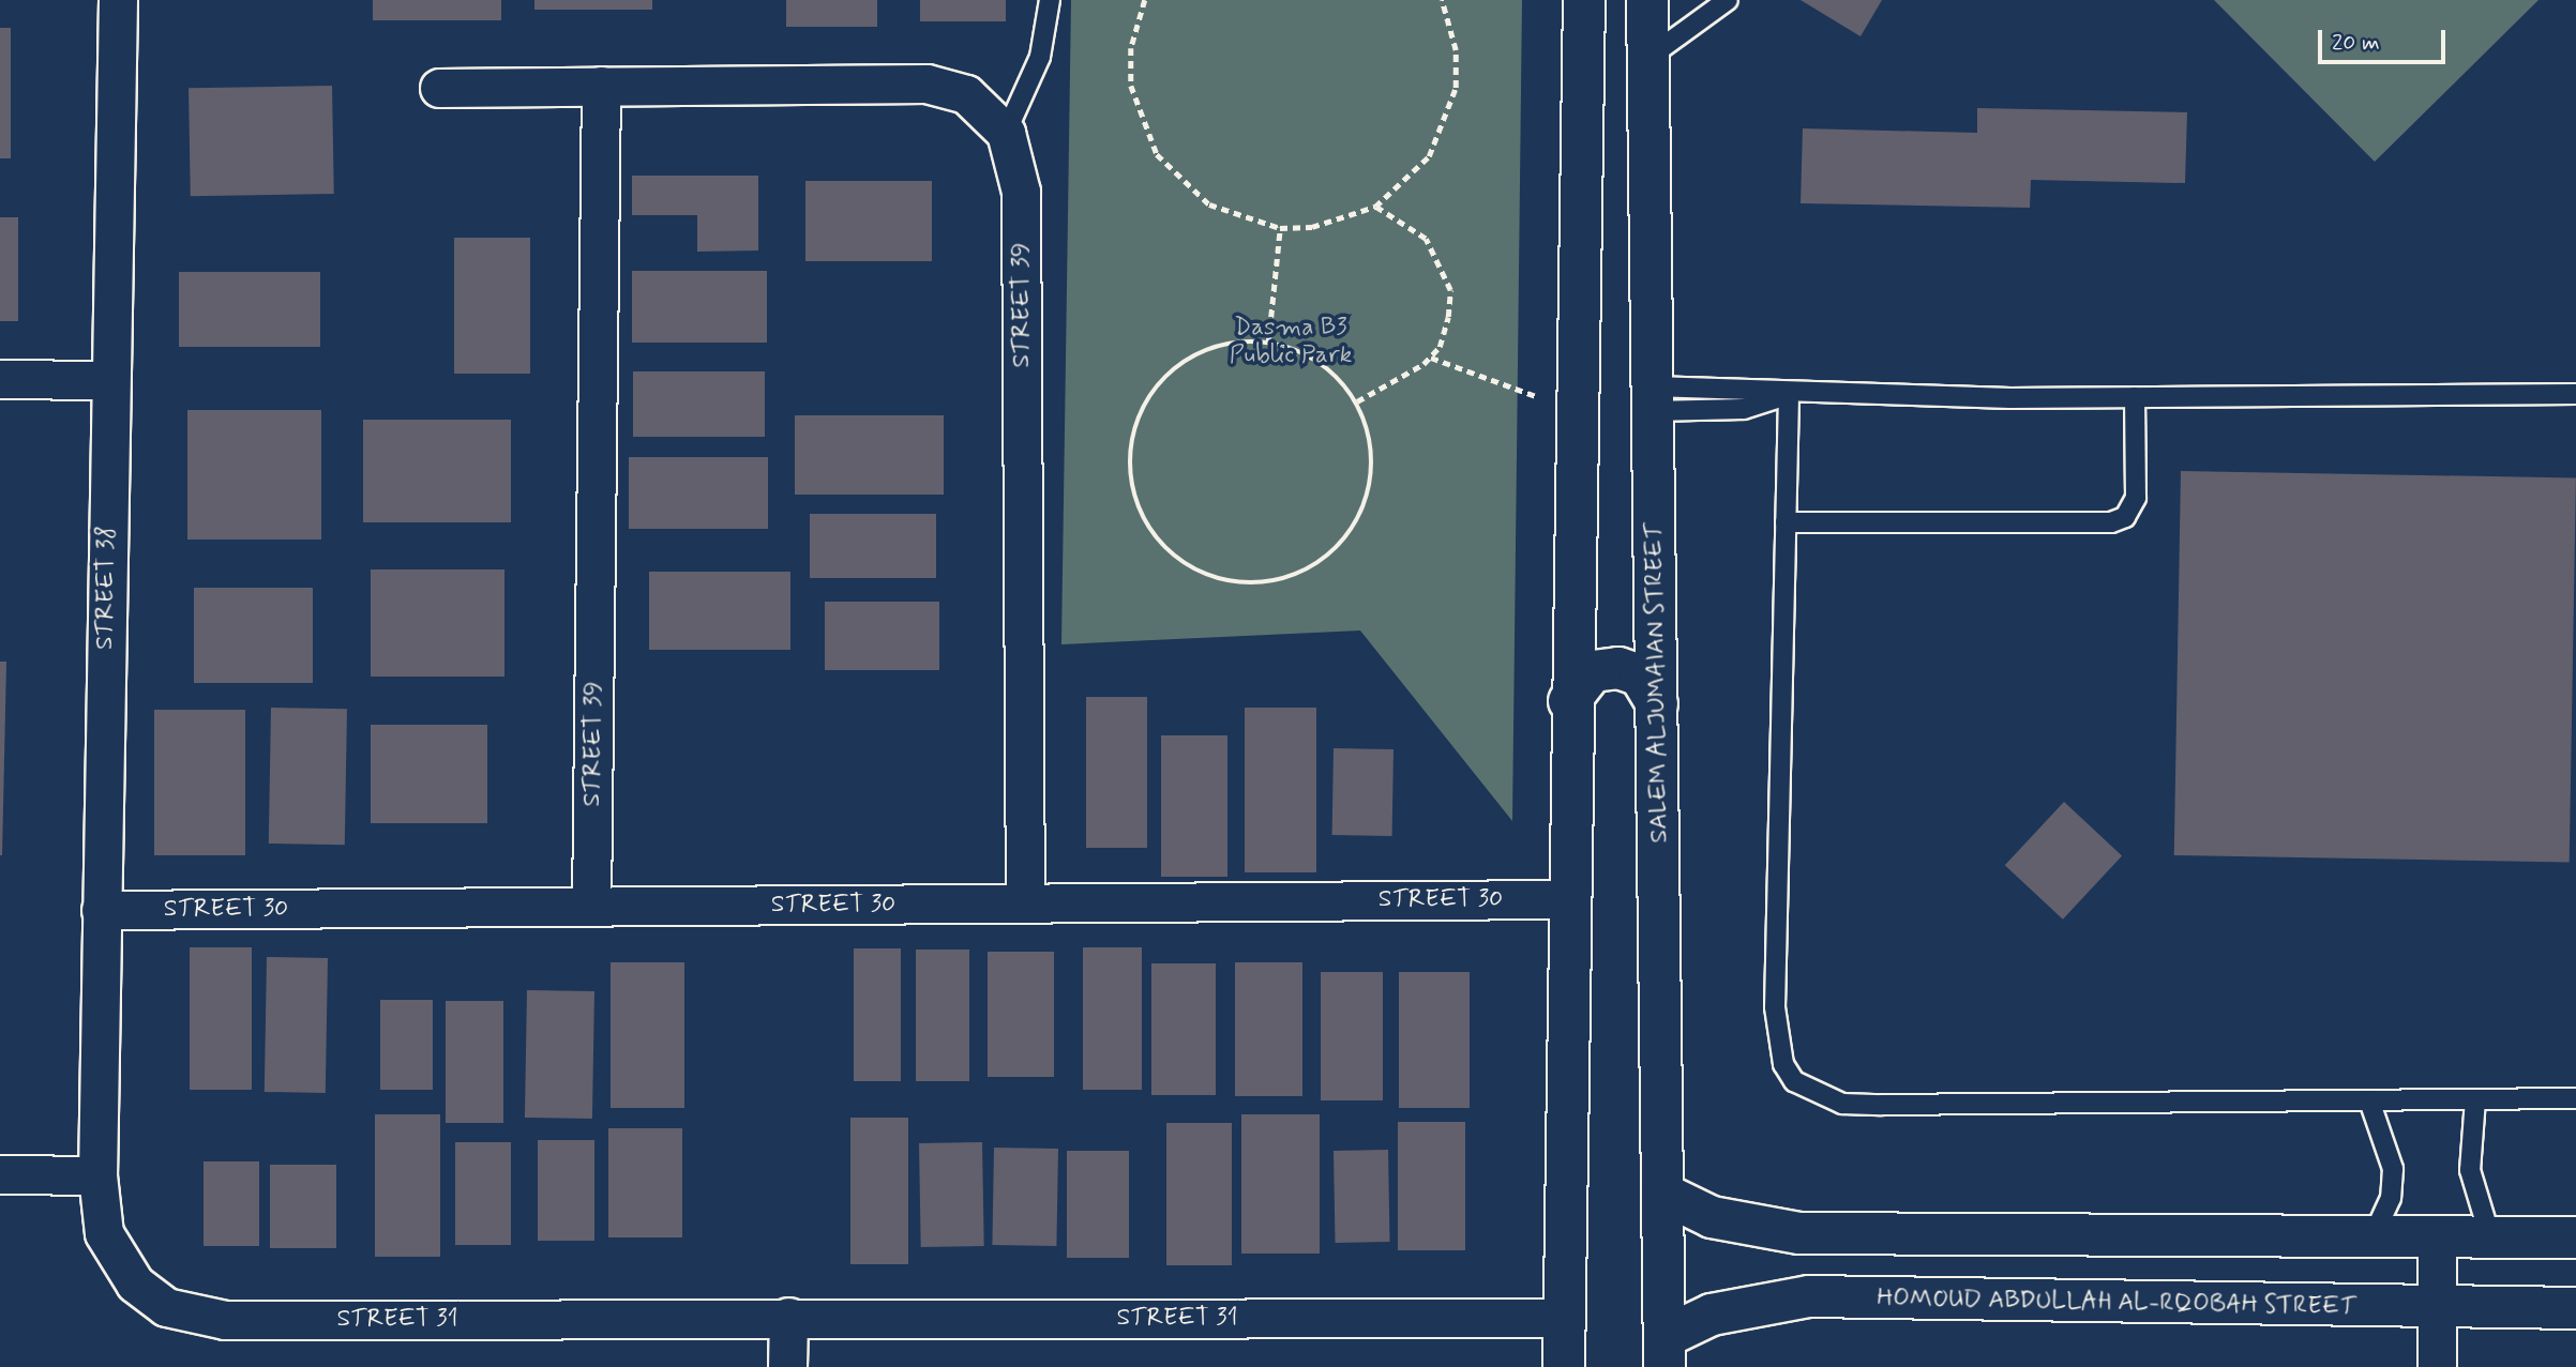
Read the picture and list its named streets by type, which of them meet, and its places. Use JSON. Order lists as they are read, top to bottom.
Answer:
{
  "streets": {
    "street": [
      "STREET 39",
      "STREET 38",
      "SALEM ALJUMAIAN STREET",
      "STREET 30",
      "HOMOUD ABDULLAH AL-RQOBAH STREET",
      "STREET 31"
    ]
  },
  "crossings": [
    ["STREET 39", "STREET 30"],
    ["STREET 38", "STREET 30"],
    ["STREET 38", "STREET 31"],
    ["SALEM ALJUMAIAN STREET", "HOMOUD ABDULLAH AL-RQOBAH STREET"]
  ],
  "parks": ["Dasma B3 Public Park"],
  "scale_bar": "20 m"
}
